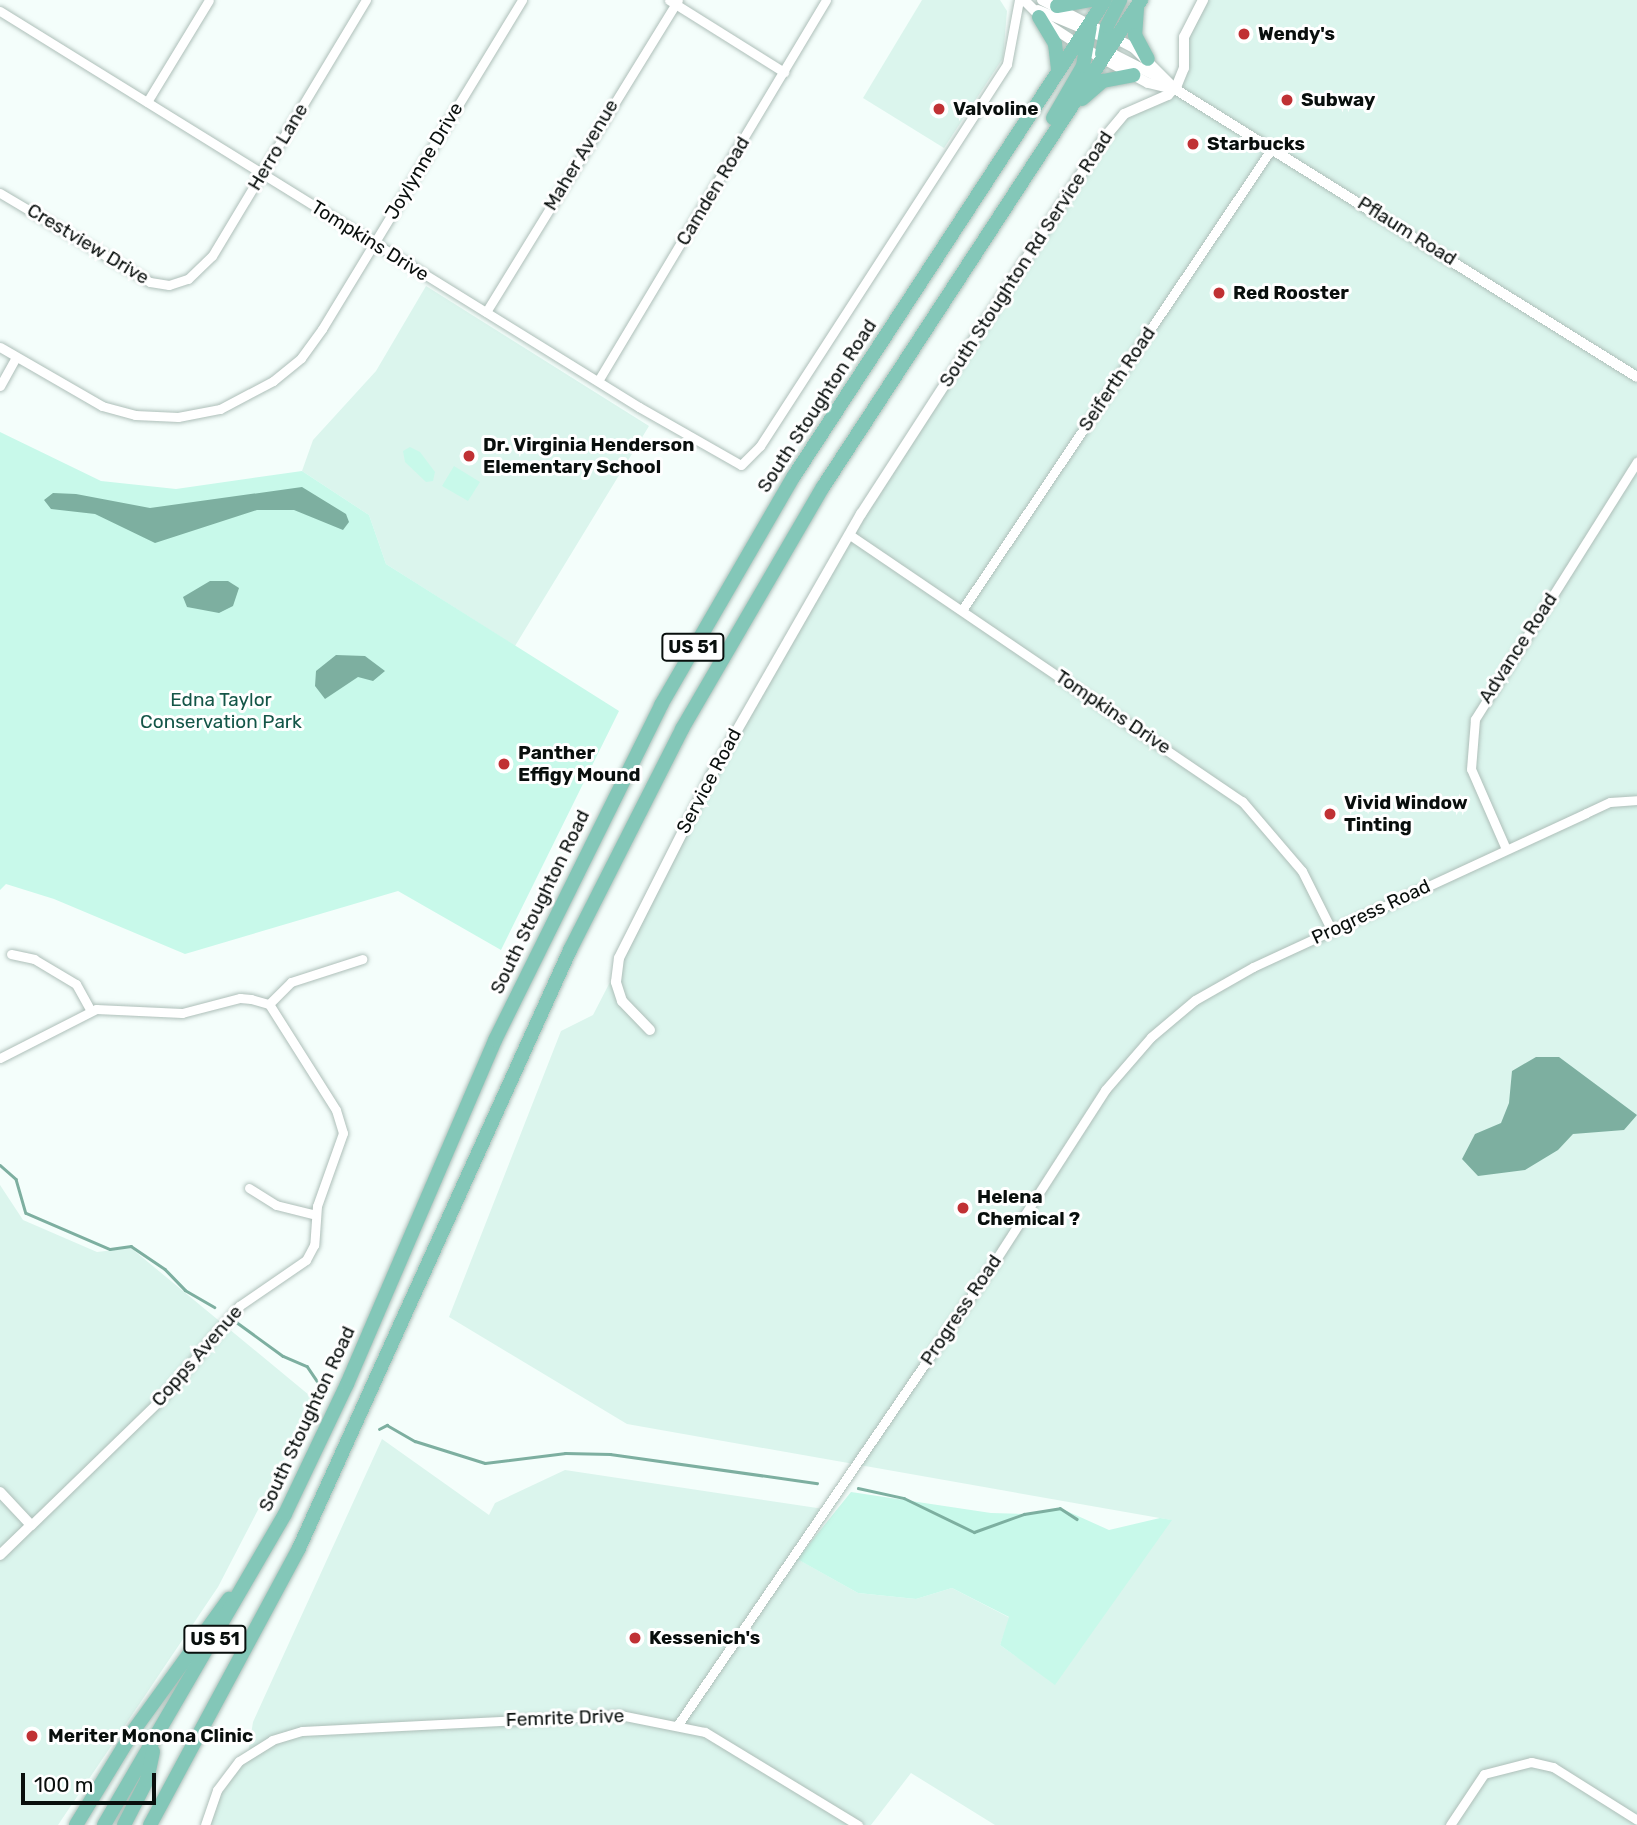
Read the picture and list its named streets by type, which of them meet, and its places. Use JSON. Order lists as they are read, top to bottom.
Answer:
{
  "streets": {
    "main road": ["South Stoughton Road", "US 51"],
    "street": [
      "Herro Lane",
      "Maher Avenue",
      "Joylynne Drive",
      "Camden Road",
      "Pflaum Road",
      "Tompkins Drive",
      "Crestview Drive",
      "South Stoughton Rd Service Road",
      "Seiferth Road",
      "Advance Road",
      "Service Road",
      "Progress Road",
      "Copps Avenue",
      "Femrite Drive"
    ]
  },
  "crossings": [
    ["Herro Lane", "Tompkins Drive"],
    ["Herro Lane", "Crestview Drive"],
    ["Maher Avenue", "Tompkins Drive"],
    ["Joylynne Drive", "Tompkins Drive"],
    ["Camden Road", "Tompkins Drive"],
    ["Pflaum Road", "Tompkins Drive"],
    ["Pflaum Road", "South Stoughton Rd Service Road"],
    ["Pflaum Road", "Seiferth Road"],
    ["Pflaum Road", "South Stoughton Road"],
    ["Tompkins Drive", "South Stoughton Rd Service Road"],
    ["Tompkins Drive", "Seiferth Road"],
    ["Tompkins Drive", "Service Road"],
    ["Tompkins Drive", "Progress Road"],
    ["South Stoughton Rd Service Road", "Service Road"],
    ["Advance Road", "Progress Road"],
    ["Progress Road", "Femrite Drive"]
  ],
  "parks": ["Edna Taylor Conservation Park"],
  "places": [
    "Wendy's",
    "Subway",
    "Valvoline",
    "Starbucks",
    "Red Rooster",
    "Dr. Virginia Henderson Elementary School",
    "Panther Effigy Mound",
    "Vivid Window Tinting",
    "Helena Chemical ?",
    "Kessenich's",
    "Meriter Monona Clinic"
  ],
  "scale_bar": "100 m"
}
